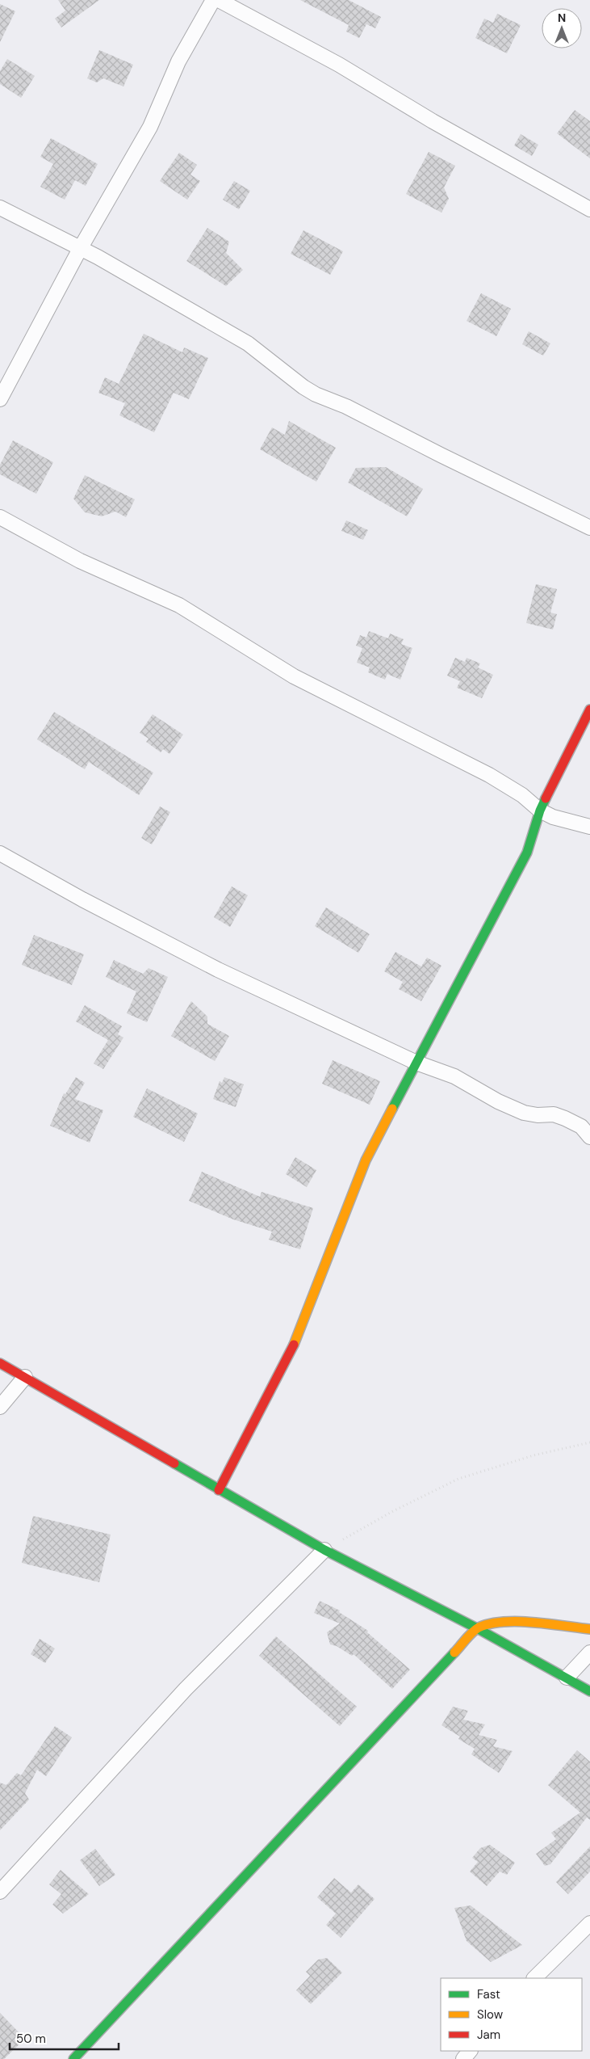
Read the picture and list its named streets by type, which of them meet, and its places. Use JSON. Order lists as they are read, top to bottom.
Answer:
{
  "legend": ["Fast", "Slow", "Jam"],
  "scale_bar": "50 m",
  "north": "top"
}
